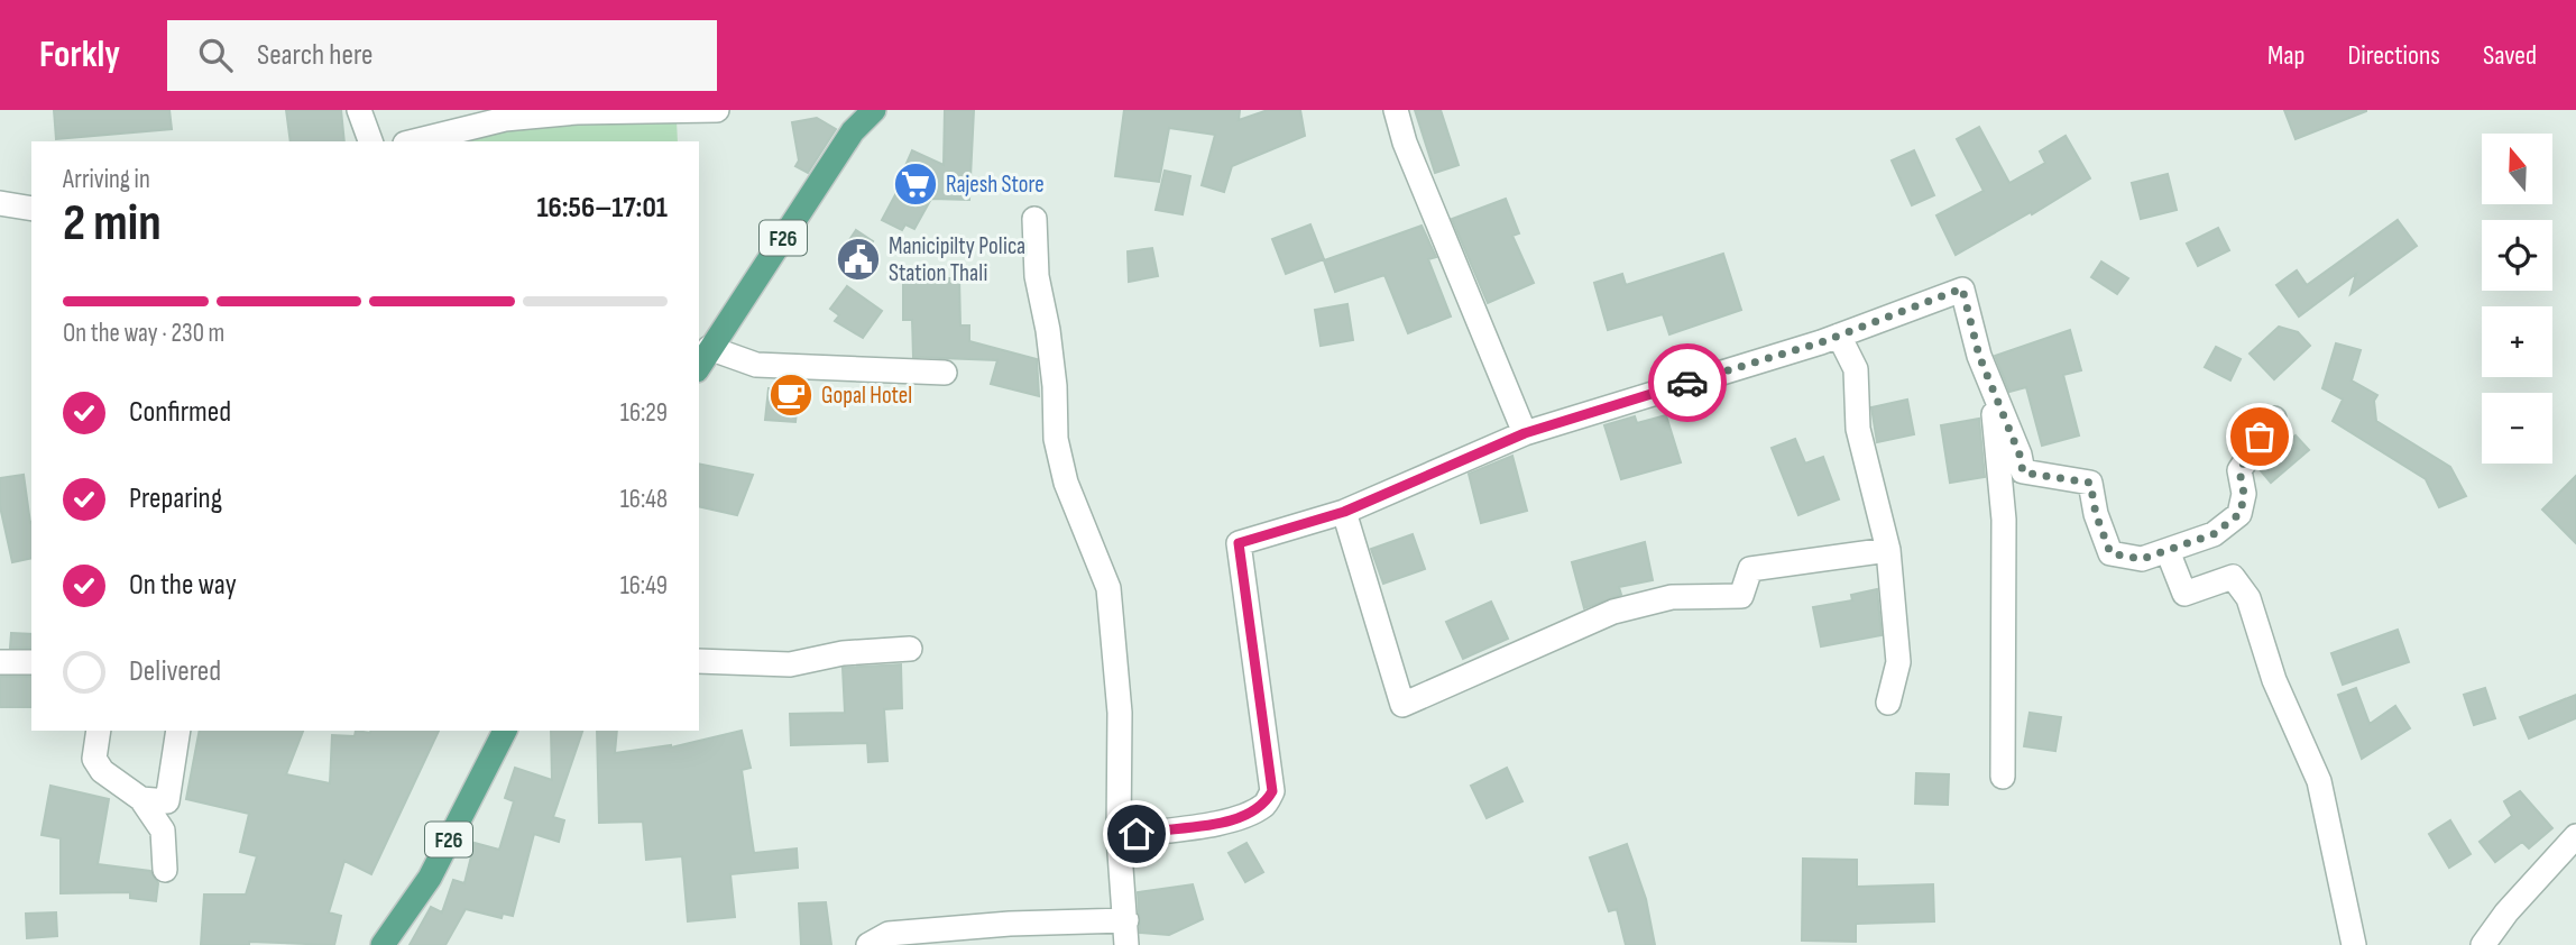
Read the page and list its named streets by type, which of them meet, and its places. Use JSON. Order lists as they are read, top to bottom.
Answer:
{
  "streets": {
    "main road": ["F26"]
  },
  "places": {
    "supermarket": ["Rajesh Store"],
    "public building": ["Manicipilty Polica Station Thali"],
    "cafe": ["Gopal Hotel"]
  },
  "north": "top",
  "page": {
    "header": "Forkly",
    "search": "Search here",
    "nav": ["Map", "Directions", "Saved"],
    "map_buttons": ["+", "−"],
    "heading": ["2 min", "Arriving in", "16:56–17:01"],
    "bar": "On the way · 230 m",
    "list": [
      ["Confirmed", "16:29"],
      ["Preparing", "16:48"],
      ["On the way", "16:49"],
      "Delivered"
    ]
  }
}
